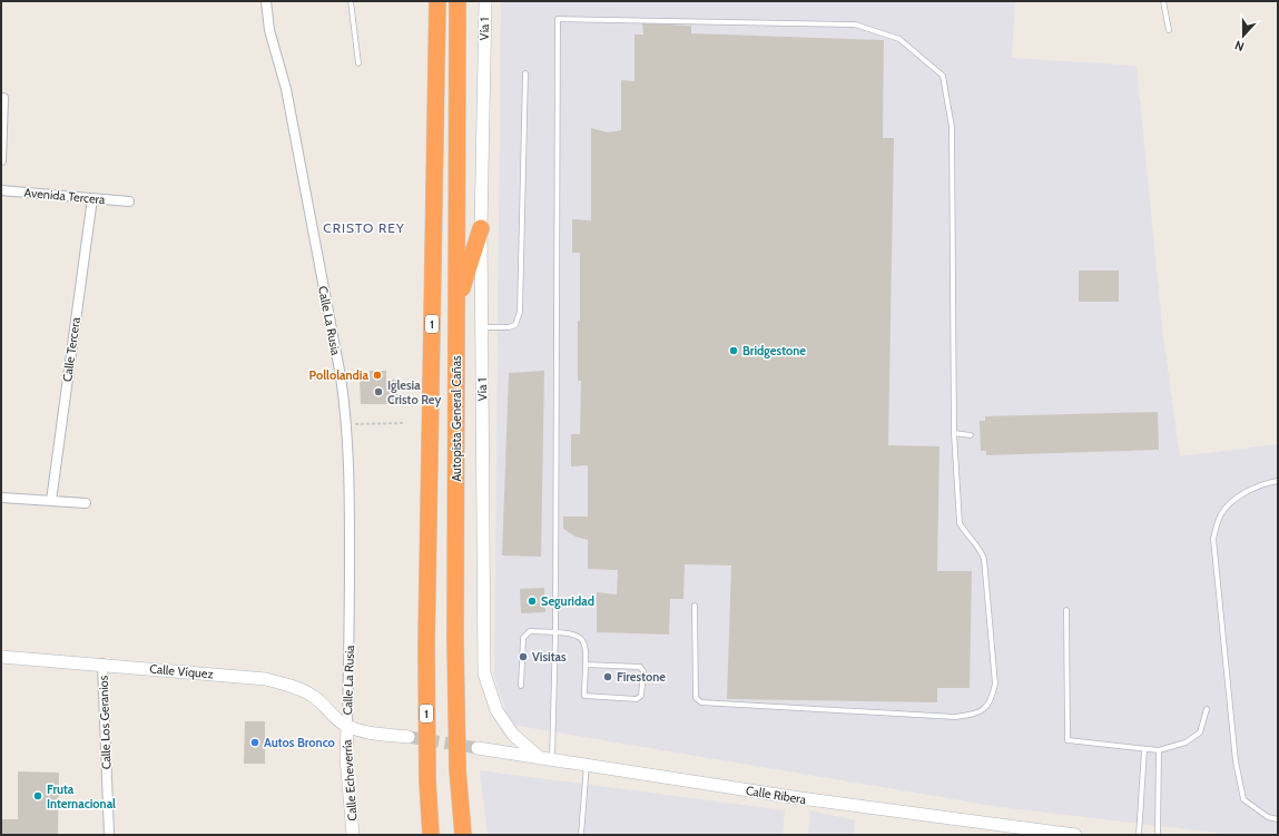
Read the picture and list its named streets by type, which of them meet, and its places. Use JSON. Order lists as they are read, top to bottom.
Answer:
{
  "streets": {
    "highway": ["1", "Autopista General Cañas"],
    "main road": [
      "Vía 1",
      "Calle Víquez",
      "Calle Echeverría",
      "Calle Ribera"
    ],
    "street": [
      "Avenida Tercera",
      "Calle La Rusia",
      "Calle Tercera",
      "Calle Los Geranios"
    ]
  },
  "crossings": [
    ["Vía 1", "Calle Ribera"],
    ["Avenida Tercera", "Calle Tercera"],
    ["Calle La Rusia", "Calle Víquez"],
    ["Calle La Rusia", "Calle Echeverría"],
    ["Calle Víquez", "Calle Los Geranios"],
    ["Calle Víquez", "Calle Echeverría"]
  ],
  "districts": ["CRISTO REY"],
  "places": [
    "Bridgestone",
    "Pollolandia",
    "Iglesia Cristo Rey",
    "Seguridad",
    "Visitas",
    "Firestone",
    "Autos Bronco",
    "Fruta Internacional"
  ],
  "north": "bottom"
}
